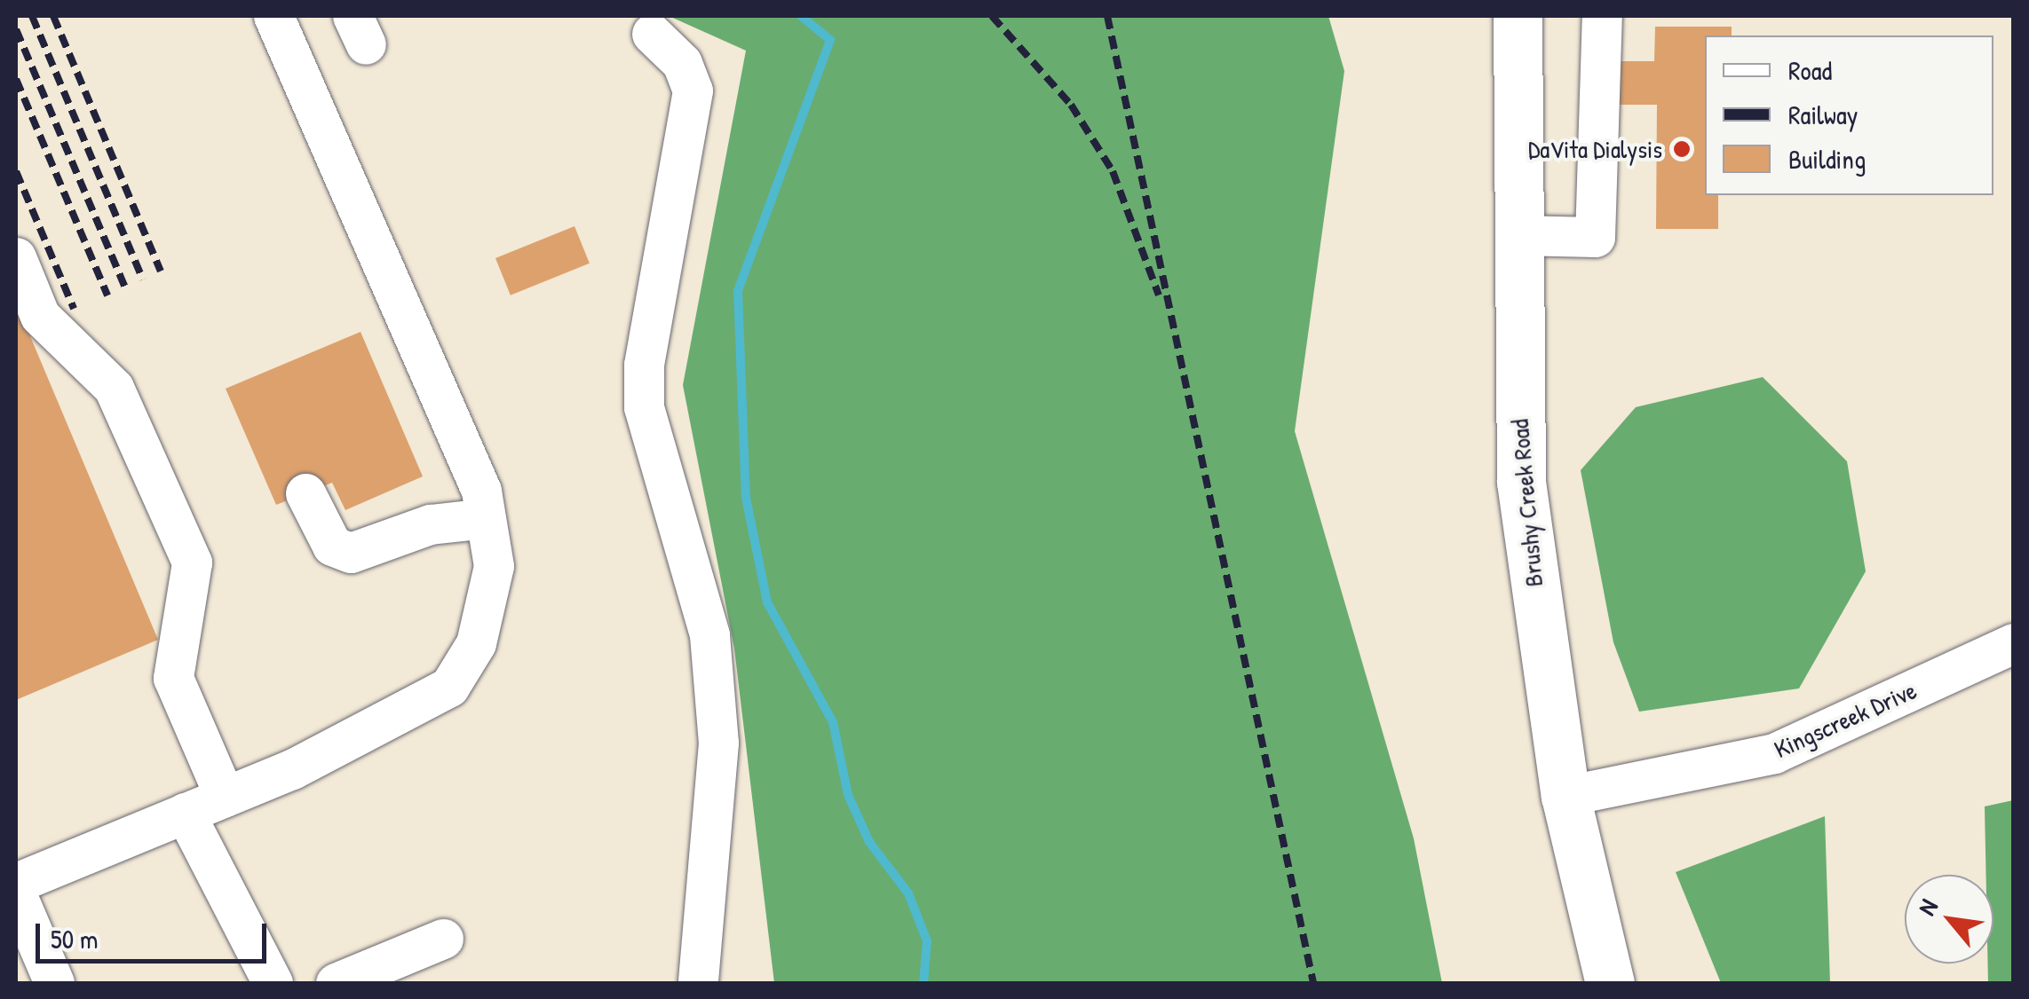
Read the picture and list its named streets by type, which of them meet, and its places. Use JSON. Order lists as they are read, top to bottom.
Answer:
{
  "streets": {
    "main road": ["Brushy Creek Road"],
    "street": ["Kingscreek Drive"]
  },
  "crossings": [
    ["Brushy Creek Road", "Kingscreek Drive"]
  ],
  "places": ["DaVita Dialysis"],
  "legend": ["Road", "Railway", "Building"],
  "scale_bar": "50 m",
  "north": "top left"
}
